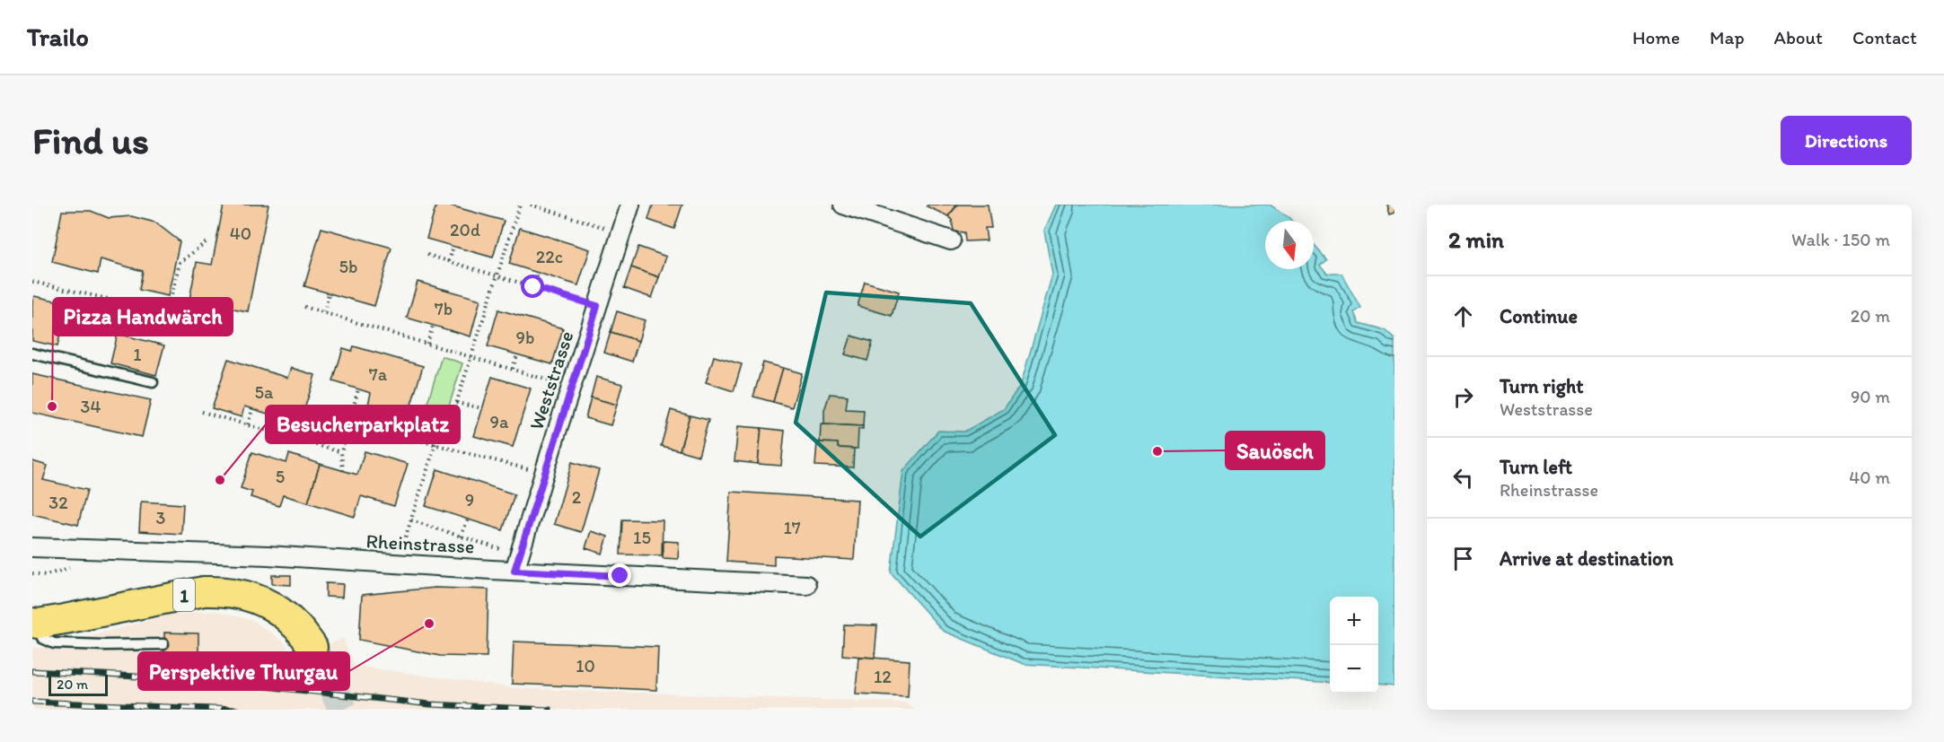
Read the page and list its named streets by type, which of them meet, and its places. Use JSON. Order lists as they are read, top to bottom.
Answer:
{
  "streets": {
    "main road": ["1"],
    "street": ["Weststrasse", "Rheinstrasse"]
  },
  "crossings": [
    ["Weststrasse", "Rheinstrasse"]
  ],
  "places": [
    "Pizza Handwärch",
    "Sauösch",
    "Besucherparkplatz",
    "Perspektive Thurgau"
  ],
  "house_numbers": [
    "20d",
    "40",
    "22c",
    "5b",
    "7b",
    "9b",
    "1",
    "7a",
    "5a",
    "34",
    "9a",
    "5",
    "2",
    "9",
    "32",
    "3",
    "17",
    "15",
    "10",
    "12"
  ],
  "scale_bar": "20 m",
  "north": "bottom",
  "page": {
    "header": "Trailo",
    "nav": [
      "Home",
      "Map",
      "About",
      "Contact"
    ],
    "buttons": "Directions",
    "title": "Find us",
    "heading": ["2 min", "Walk · 150 m"],
    "list": [
      ["Continue", "20 m"],
      ["Turn right", "Weststrasse", "90 m"],
      ["Turn left", "Rheinstrasse", "40 m"],
      "Arrive at destination"
    ],
    "map_buttons": ["+", "−"],
    "scale": "20 m"
  }
}
